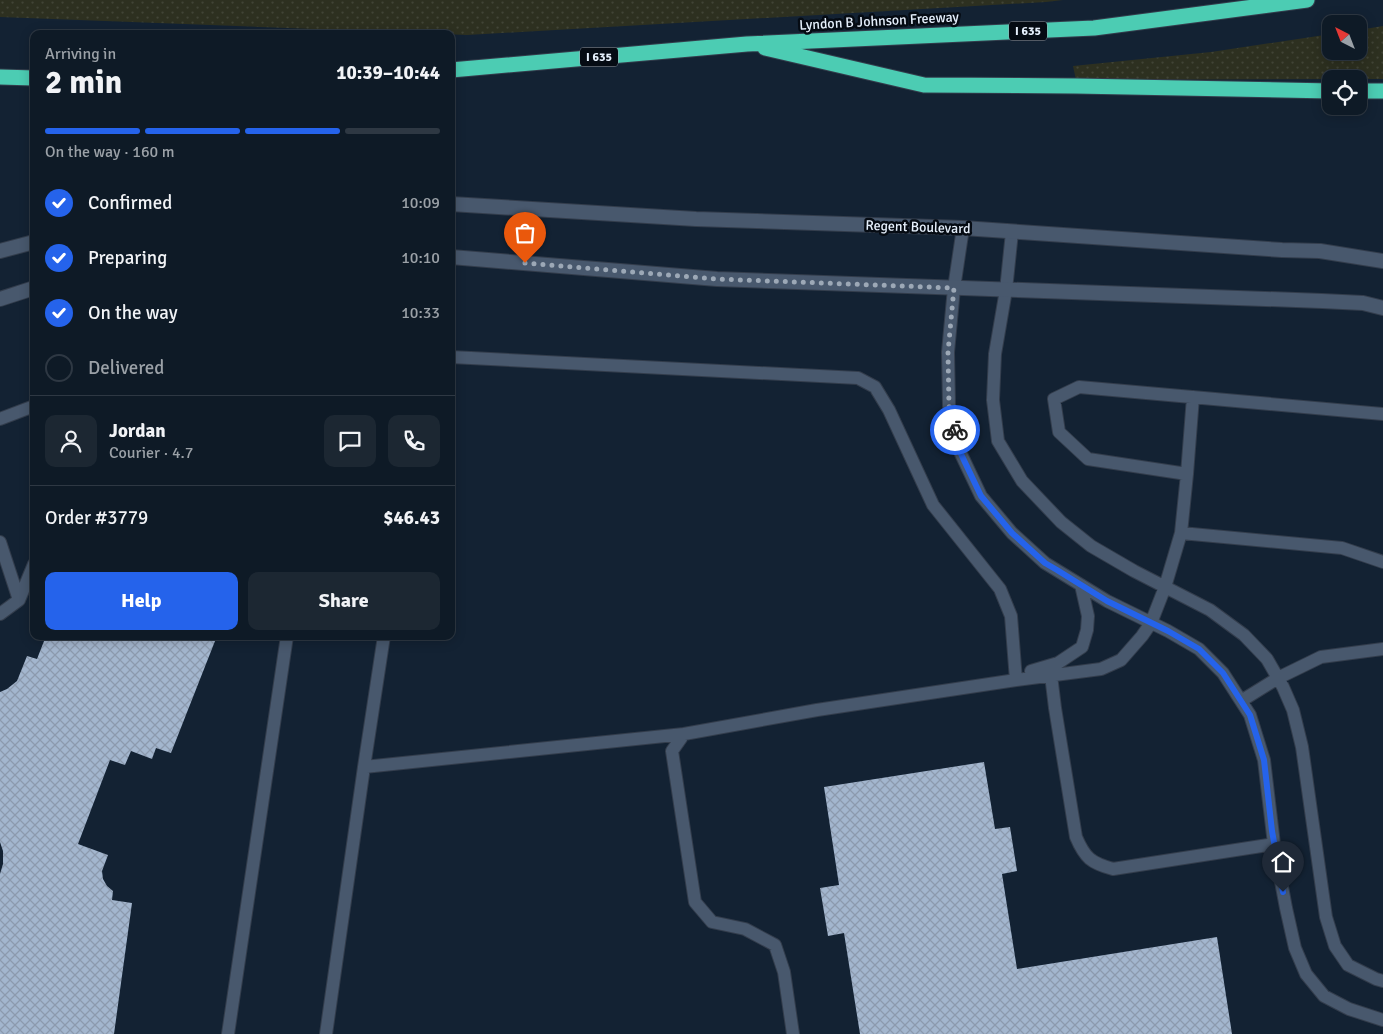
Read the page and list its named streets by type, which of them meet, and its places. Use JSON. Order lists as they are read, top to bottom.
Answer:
{
  "streets": {
    "highway": ["Lyndon B Johnson Freeway", "I 635"],
    "street": ["Regent Boulevard"]
  },
  "north": "top left",
  "page": {
    "heading": ["2 min", "Arriving in", "10:39–10:44"],
    "panel": [
      "Jordan",
      "Courier · 4.7",
      "Order #3779",
      "$46.43"
    ],
    "bar": "On the way · 160 m",
    "list": [
      ["Confirmed", "10:09"],
      ["Preparing", "10:10"],
      ["On the way", "10:33"],
      "Delivered"
    ],
    "buttons": ["Help", "Share"]
  }
}
